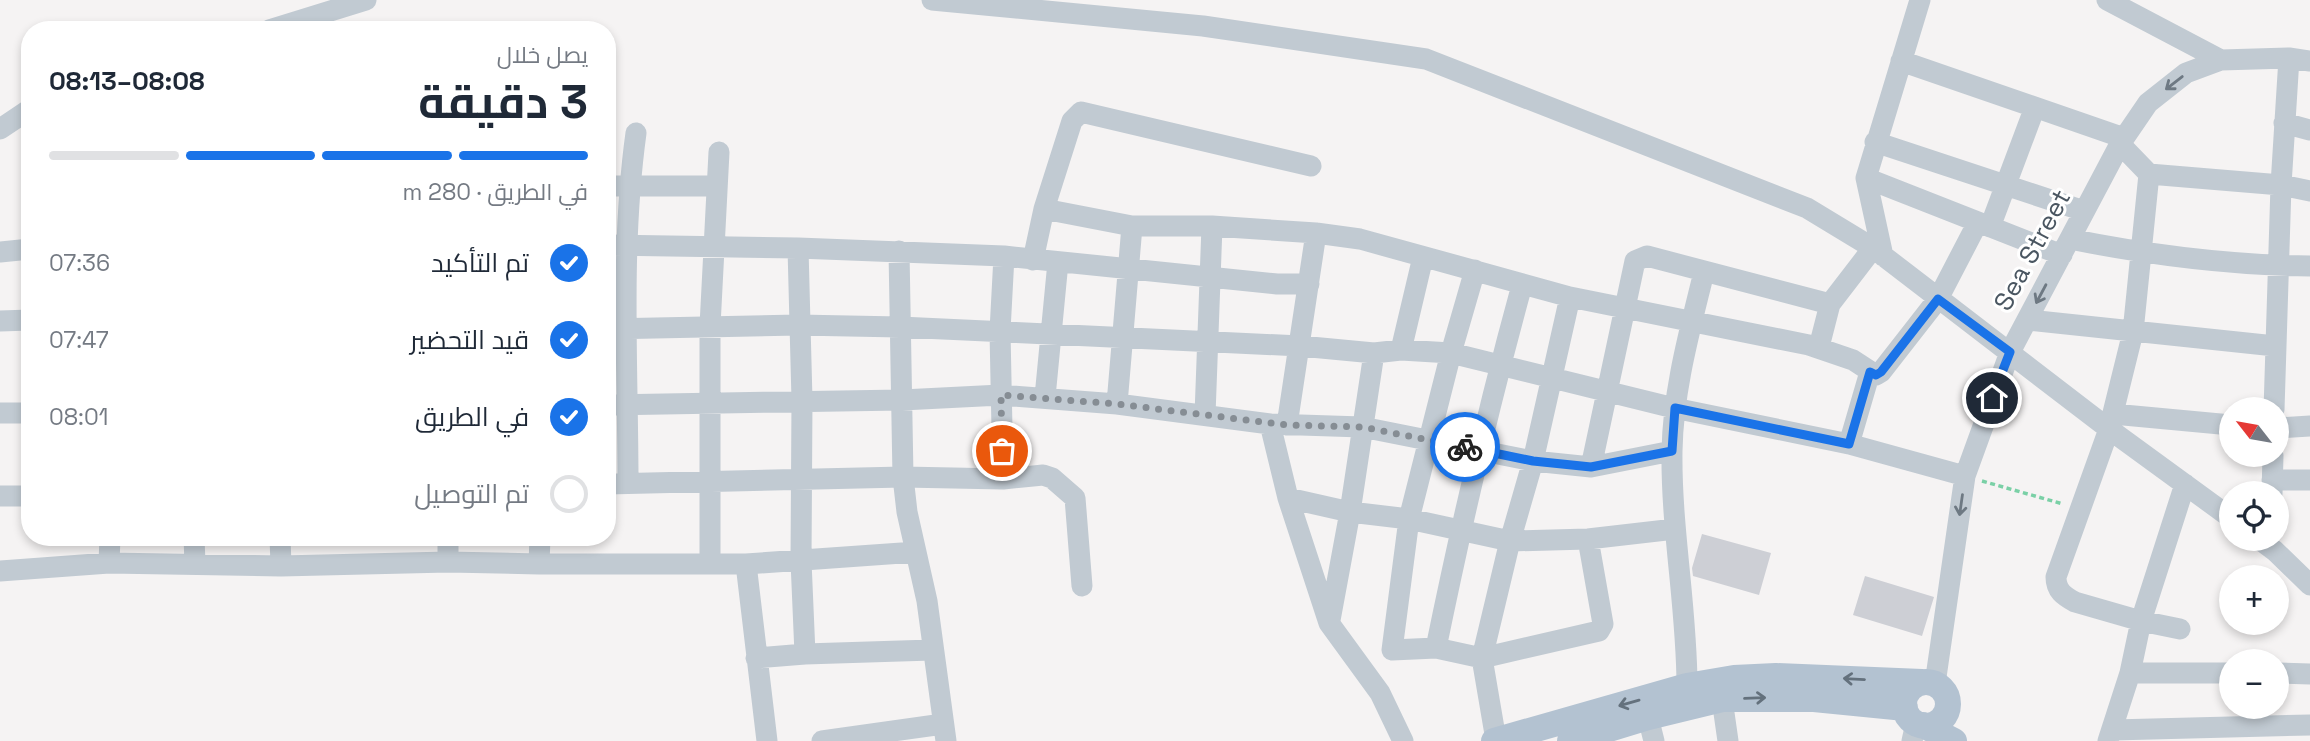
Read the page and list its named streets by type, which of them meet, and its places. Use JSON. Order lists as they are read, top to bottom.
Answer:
{
  "streets": {
    "street": ["Sea Street"]
  },
  "north": "top left",
  "page": {
    "heading": ["3 دقيقة", "يصل خلال", "08:08–08:13"],
    "bar": "في الطريق · 280 m",
    "list": [
      ["تم التأكيد", "07:36"],
      ["قيد التحضير", "07:47"],
      ["في الطريق", "08:01"],
      "تم التوصيل"
    ],
    "map_buttons": ["+", "−"]
  }
}
